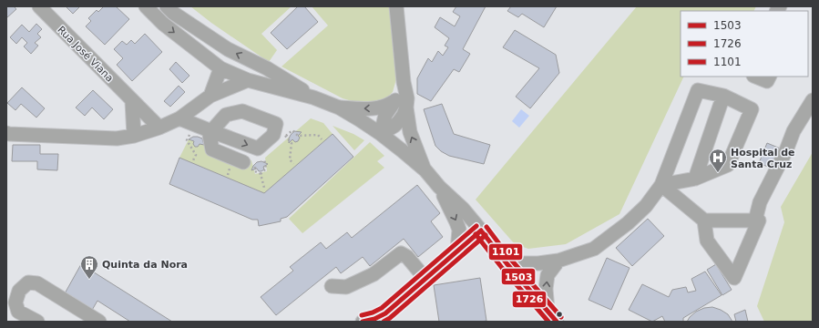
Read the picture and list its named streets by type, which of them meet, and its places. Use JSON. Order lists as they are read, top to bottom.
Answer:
{
  "streets": {
    "street": ["Rua José Viana"]
  },
  "places": {
    "hospital": ["Hospital de Santa Cruz"],
    "building": ["Quinta da Nora"]
  },
  "lines": ["transit line 1101", "transit line 1503", "transit line 1726"],
  "legend": ["1503", "1726", "1101"]
}
